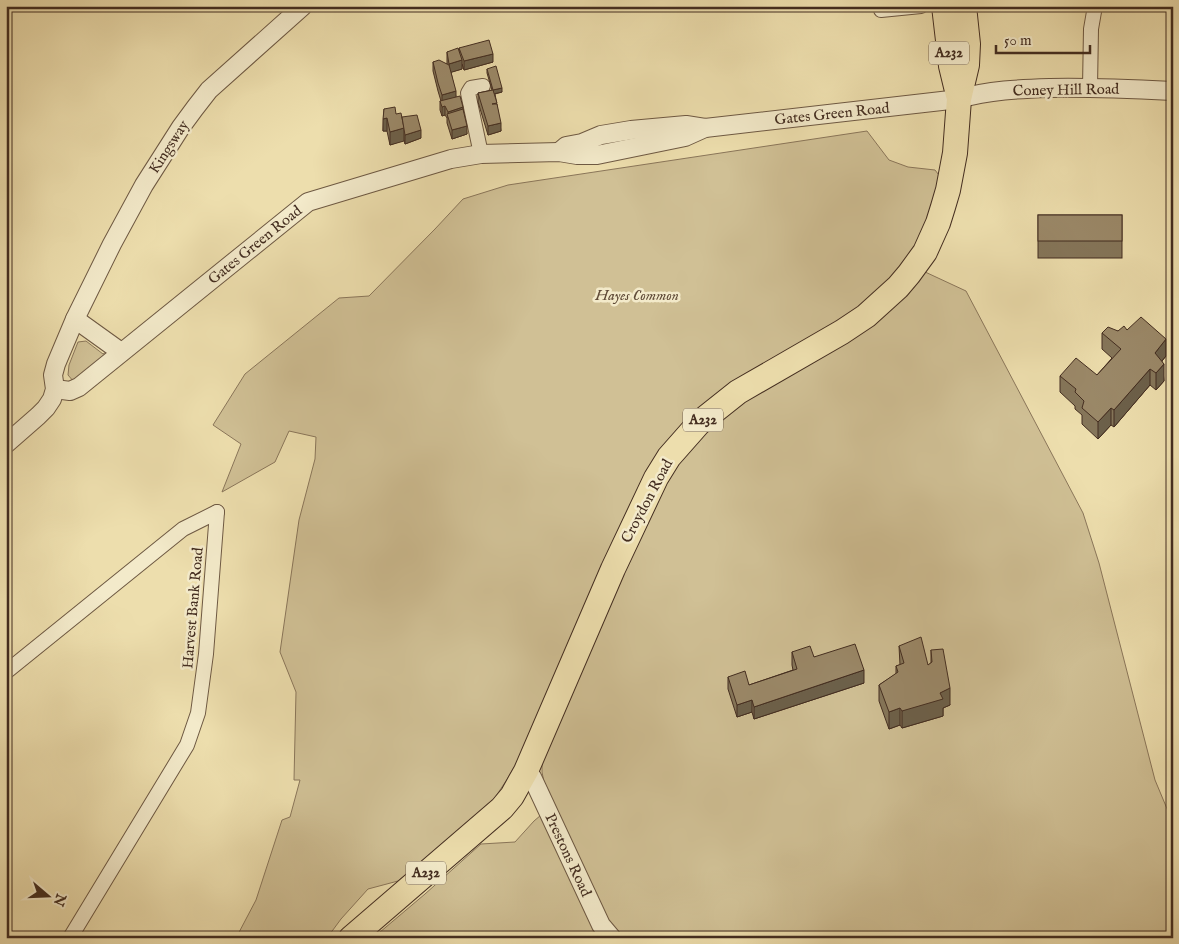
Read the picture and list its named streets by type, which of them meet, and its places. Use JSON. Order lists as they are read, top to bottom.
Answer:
{
  "streets": {
    "highway": ["A232", "Croydon Road"],
    "street": [
      "Coney Hill Road",
      "Gates Green Road",
      "Kingsway",
      "Harvest Bank Road",
      "Prestons Road"
    ]
  },
  "crossings": [
    ["Coney Hill Road", "Gates Green Road"],
    ["Coney Hill Road", "Croydon Road"],
    ["Gates Green Road", "Kingsway"],
    ["Gates Green Road", "Croydon Road"],
    ["Croydon Road", "Prestons Road"]
  ],
  "parks": ["Hayes Common"],
  "scale_bar": "50 m",
  "north": "right"
}
